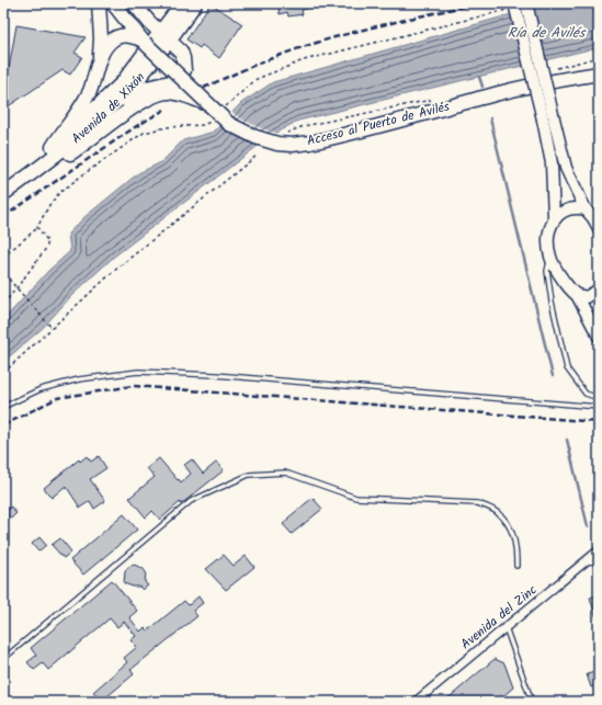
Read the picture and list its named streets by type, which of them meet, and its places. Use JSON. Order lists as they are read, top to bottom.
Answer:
{
  "streets": {
    "highway": ["Avenida de Xixón", "Acceso al Puerto de Avilés"],
    "street": ["Avenida del Zinc"]
  },
  "water": ["Ría de Avilés"]
}
